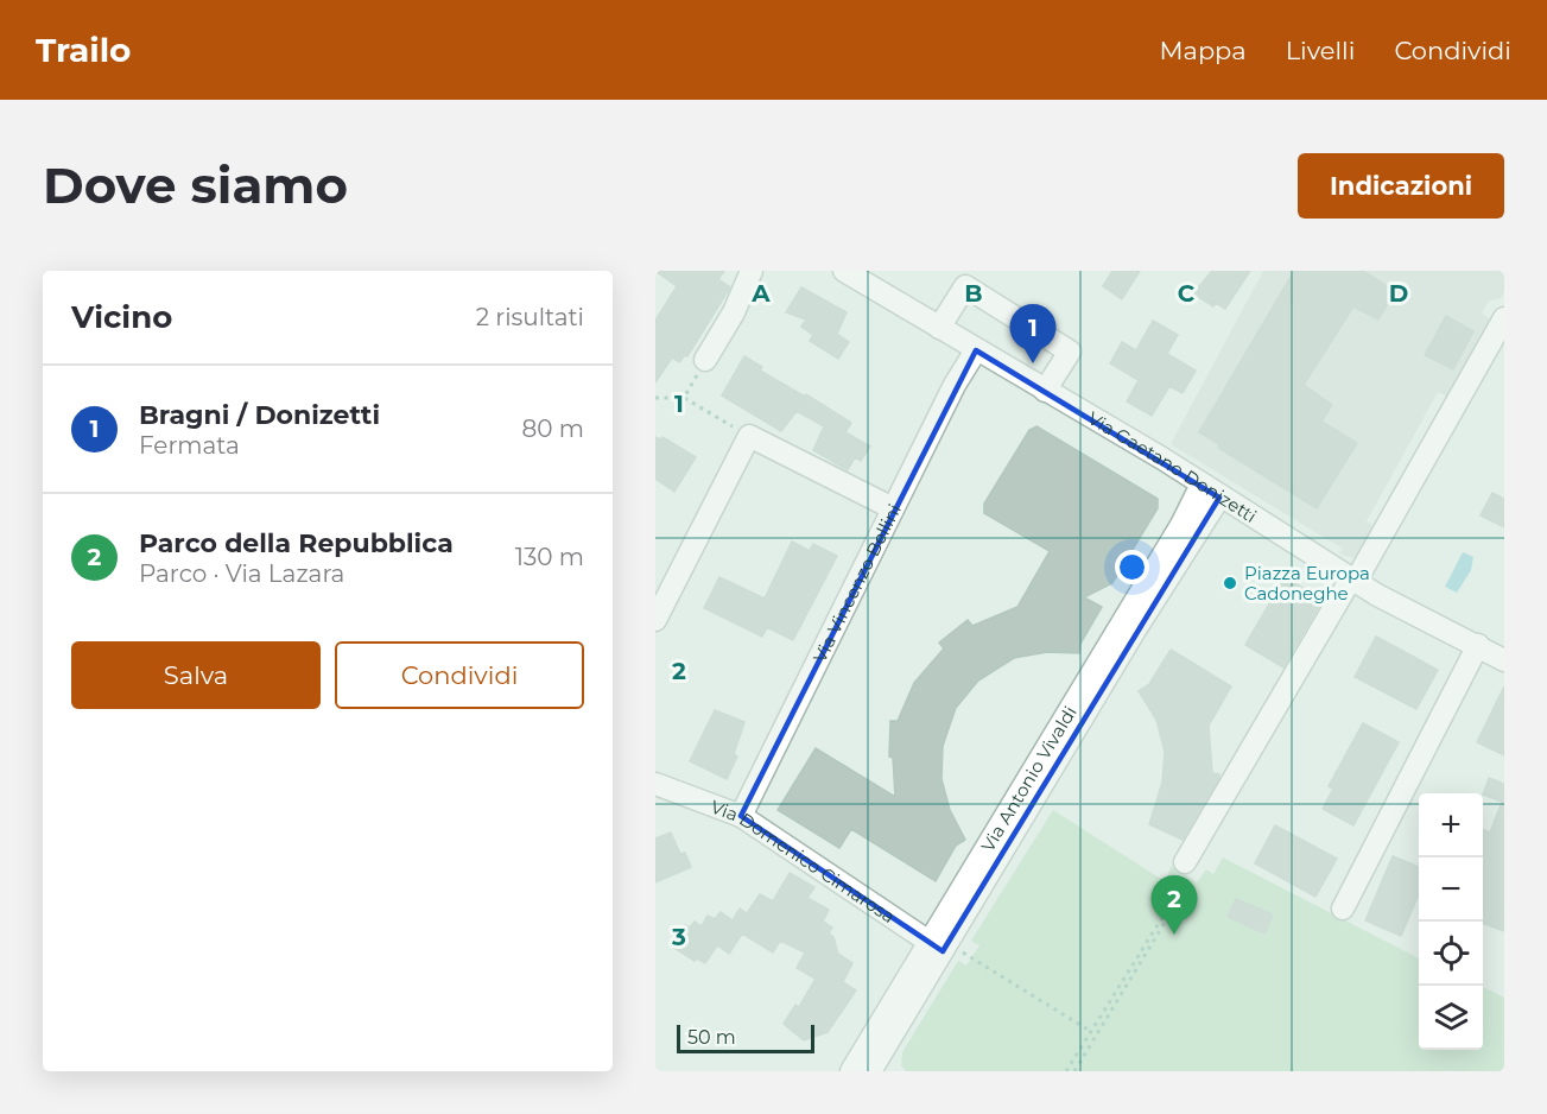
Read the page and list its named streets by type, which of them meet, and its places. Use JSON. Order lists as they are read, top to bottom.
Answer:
{
  "streets": {
    "street": [
      "Via Gaetano Donizetti",
      "Via Vincenzo Bellini",
      "Via Antonio Vivaldi",
      "Via Domenico Cimarosa"
    ]
  },
  "crossings": [
    ["Via Gaetano Donizetti", "Via Vincenzo Bellini"],
    ["Via Gaetano Donizetti", "Via Antonio Vivaldi"],
    ["Via Vincenzo Bellini", "Via Domenico Cimarosa"],
    ["Via Antonio Vivaldi", "Via Domenico Cimarosa"]
  ],
  "places": ["Piazza Europa Cadoneghe"],
  "scale_bar": "50 m",
  "page": {
    "header": "Trailo",
    "nav": ["Mappa", "Livelli", "Condividi"],
    "buttons": [
      "Indicazioni",
      ["Salva", "Condividi"]
    ],
    "title": "Dove siamo",
    "heading": ["Vicino", "2 risultati"],
    "pins": ["1", "2"],
    "list": [
      {
        "mark": "1",
        "name": "Bragni / Donizetti",
        "note": "Fermata",
        "value": "80 m"
      },
      {
        "mark": "2",
        "name": "Parco della Repubblica",
        "note": "Parco · Via Lazara",
        "value": "130 m"
      }
    ],
    "map_buttons": ["+", "−"],
    "scale": "50 m"
  },
  "grid": {
    "columns": [
      "A",
      "B",
      "C",
      "D"
    ],
    "rows": ["1", "2", "3"]
  }
}
